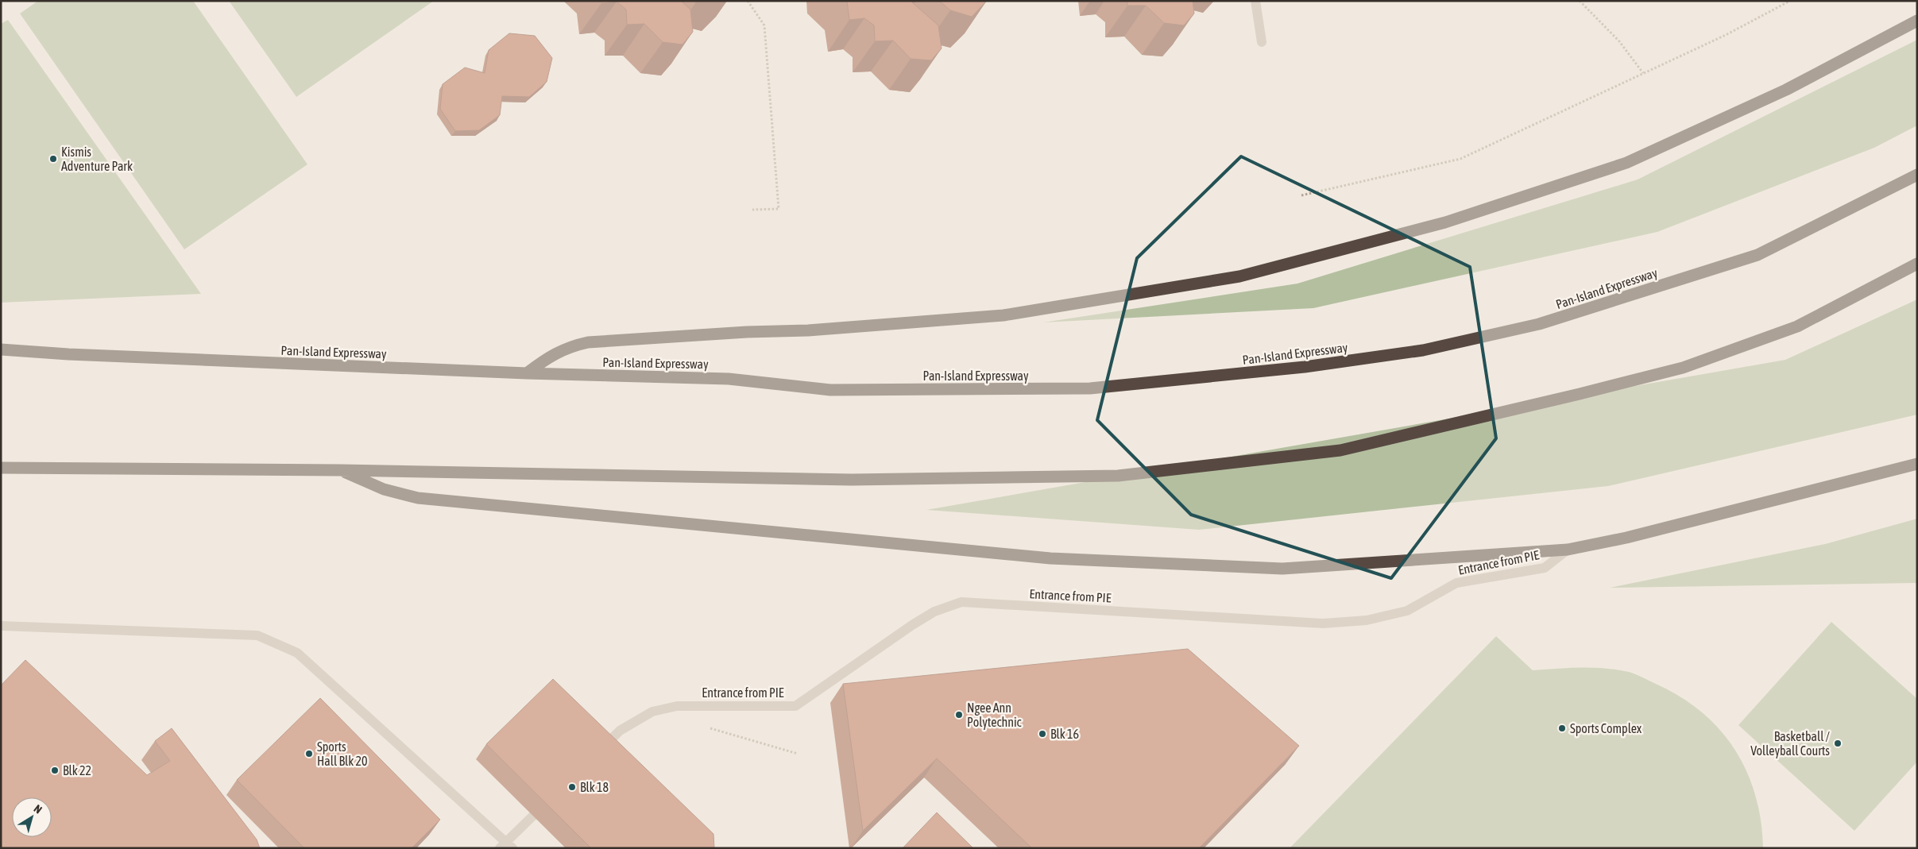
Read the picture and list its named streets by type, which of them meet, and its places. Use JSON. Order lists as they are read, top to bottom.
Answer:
{
  "streets": {
    "highway": ["Pan-Island Expressway"],
    "lane": ["Entrance from PIE"]
  },
  "places": [
    "Kismis Adventure Park",
    "Ngee Ann Polytechnic",
    "Sports Complex",
    "Blk 16",
    "Basketball / Volleyball Courts",
    "Sports Hall Blk 20",
    "Blk 22",
    "Blk 18"
  ],
  "north": "top right"
}
